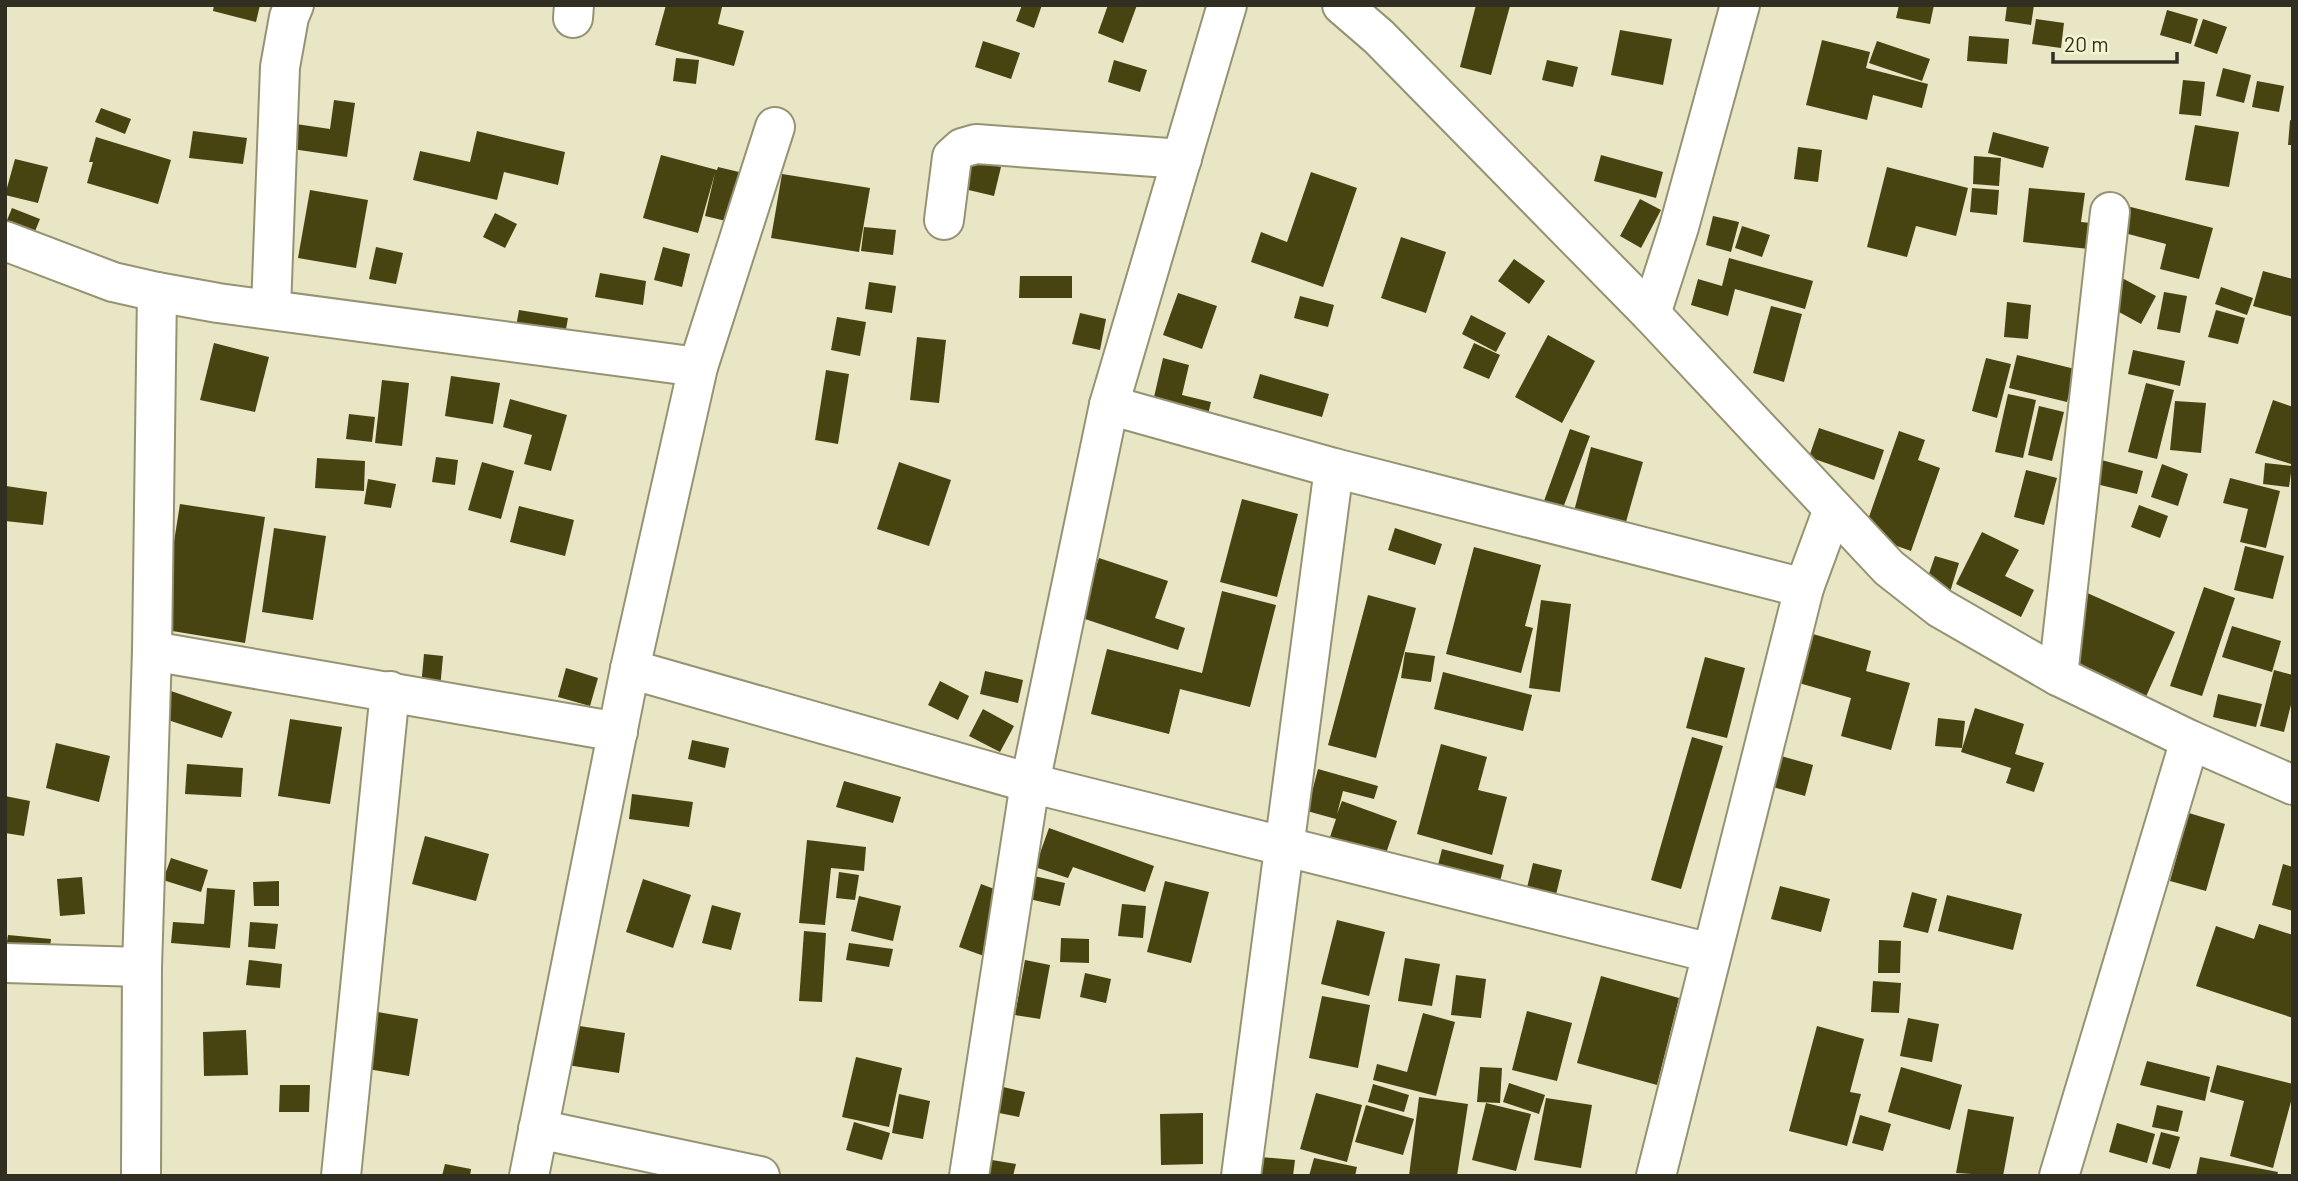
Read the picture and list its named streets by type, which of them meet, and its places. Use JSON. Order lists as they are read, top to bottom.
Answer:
{
  "scale_bar": "20 m"
}
